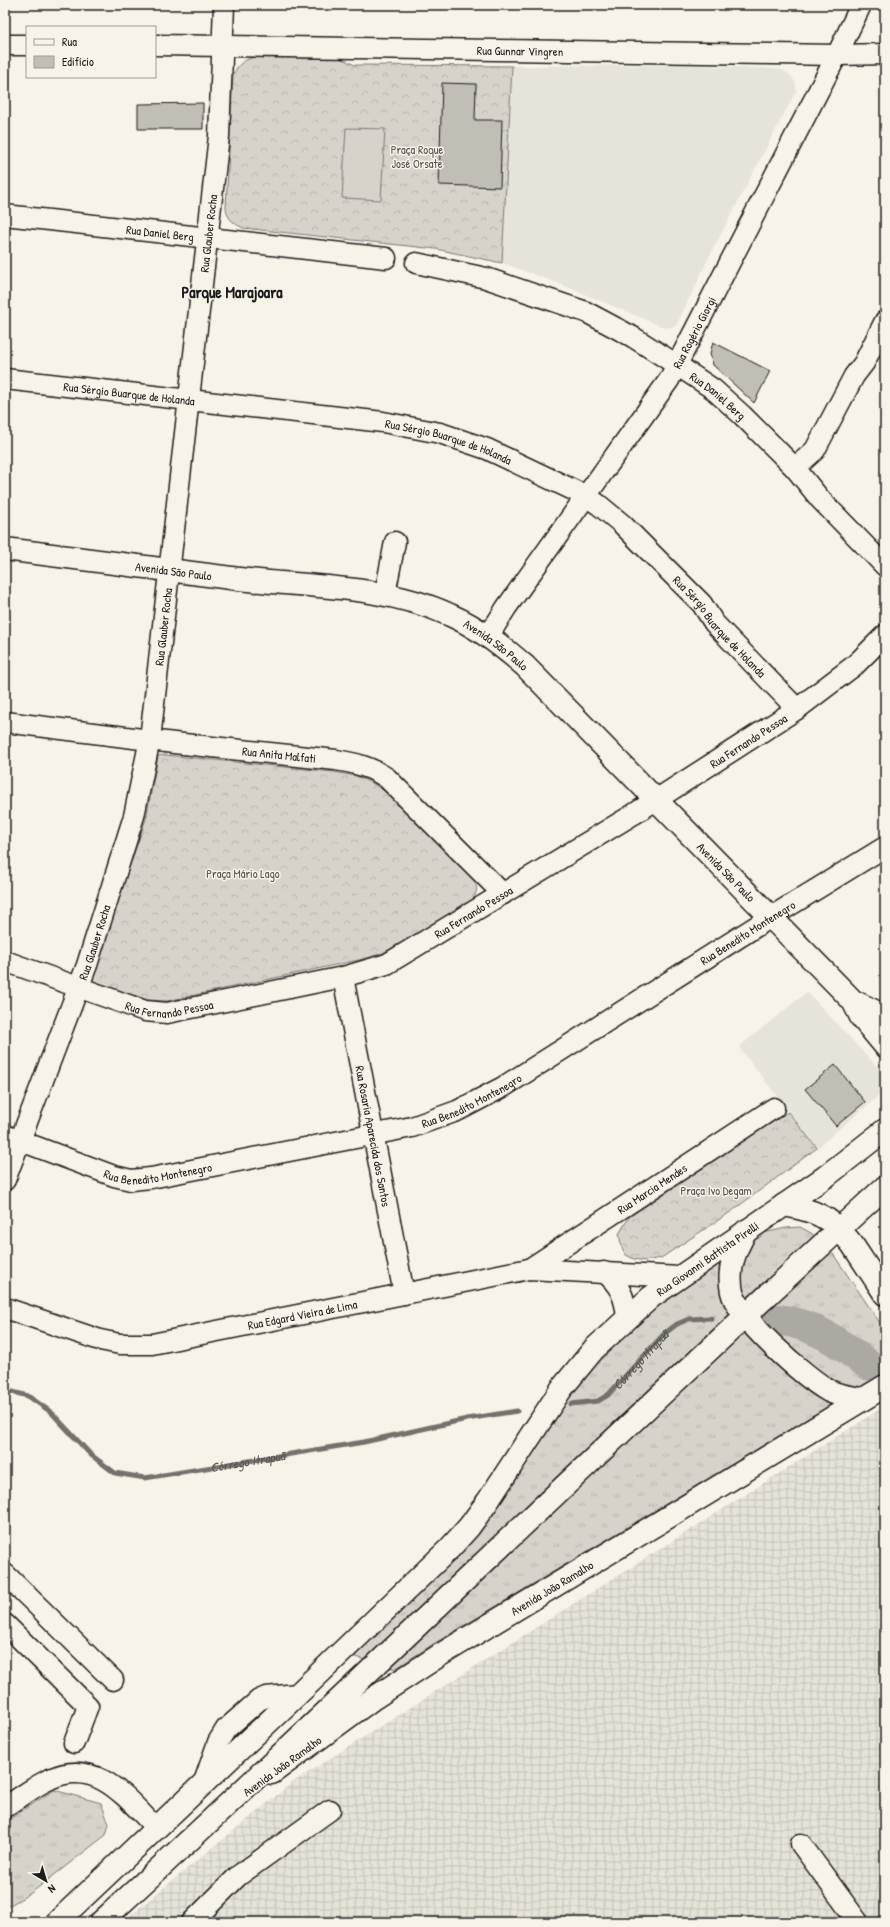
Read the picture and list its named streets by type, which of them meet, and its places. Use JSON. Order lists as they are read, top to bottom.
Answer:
{
  "streets": {
    "main road": ["Avenida São Paulo", "Rua Giovanni Battista Pirelli", "Avenida João Ramalho"],
    "street": [
      "Rua Gunnar Vingren",
      "Rua Daniel Berg",
      "Rua Glauber Rocha",
      "Rua Rogério Giorgi",
      "Rua Sérgio Buarque de Holanda",
      "Rua Fernando Pessoa",
      "Rua Anita Malfati",
      "Rua Benedito Montenegro",
      "Rua Rosaria Aparecida dos Santos",
      "Rua Marcia Mendes",
      "Rua Edgard Vieira de Lima"
    ]
  },
  "crossings": [
    ["Rua Gunnar Vingren", "Rua Glauber Rocha"],
    ["Rua Gunnar Vingren", "Rua Rogério Giorgi"],
    ["Rua Daniel Berg", "Rua Glauber Rocha"],
    ["Rua Daniel Berg", "Rua Rogério Giorgi"],
    ["Rua Glauber Rocha", "Rua Sérgio Buarque de Holanda"],
    ["Rua Glauber Rocha", "Avenida São Paulo"],
    ["Rua Glauber Rocha", "Rua Fernando Pessoa"],
    ["Rua Glauber Rocha", "Rua Anita Malfati"],
    ["Rua Glauber Rocha", "Rua Benedito Montenegro"],
    ["Rua Rogério Giorgi", "Rua Sérgio Buarque de Holanda"],
    ["Rua Rogério Giorgi", "Avenida São Paulo"],
    ["Rua Sérgio Buarque de Holanda", "Rua Fernando Pessoa"],
    ["Avenida São Paulo", "Rua Fernando Pessoa"],
    ["Avenida São Paulo", "Rua Benedito Montenegro"],
    ["Rua Fernando Pessoa", "Rua Anita Malfati"],
    ["Rua Fernando Pessoa", "Rua Rosaria Aparecida dos Santos"],
    ["Rua Benedito Montenegro", "Rua Rosaria Aparecida dos Santos"],
    ["Rua Rosaria Aparecida dos Santos", "Rua Edgard Vieira de Lima"],
    ["Rua Marcia Mendes", "Rua Edgard Vieira de Lima"],
    ["Rua Giovanni Battista Pirelli", "Rua Edgard Vieira de Lima"]
  ],
  "districts": ["Parque Marajoara"],
  "water": ["Córrego Itrapuã"],
  "parks": ["Praça Roque José Orsate", "Praça Mário Lago", "Praça Ivo Degam"],
  "legend": ["Rua", "Edifício"],
  "north": "bottom right"
}
